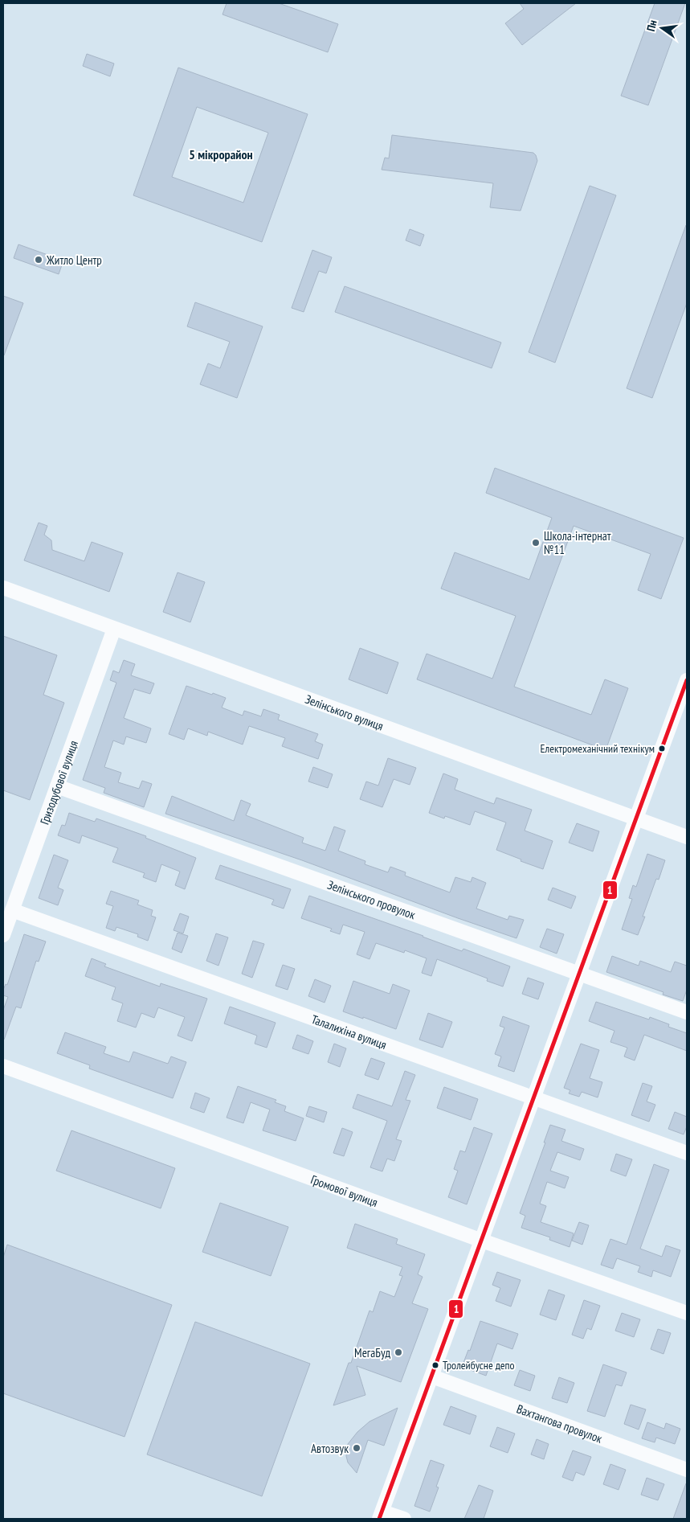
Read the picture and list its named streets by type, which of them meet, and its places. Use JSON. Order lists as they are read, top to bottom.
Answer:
{
  "streets": {
    "street": [
      "Зелінського вулиця",
      "Гризодубової вулиця",
      "Зелінського провулок",
      "Талалихіна вулиця",
      "Громової вулиця",
      "Вахтангова провулок"
    ]
  },
  "crossings": [
    ["Зелінського вулиця", "Гризодубової вулиця"],
    ["Гризодубової вулиця", "Зелінського провулок"],
    ["Гризодубової вулиця", "Талалихіна вулиця"]
  ],
  "districts": ["5 мікрорайон"],
  "places": [
    "Житло Центр",
    "Школа-інтернат №11",
    "Електромеханічний технікум",
    "МегаБуд",
    "Тролейбусне депо",
    "Автозвук"
  ],
  "lines": ["transit line 1"],
  "north": "left"
}
